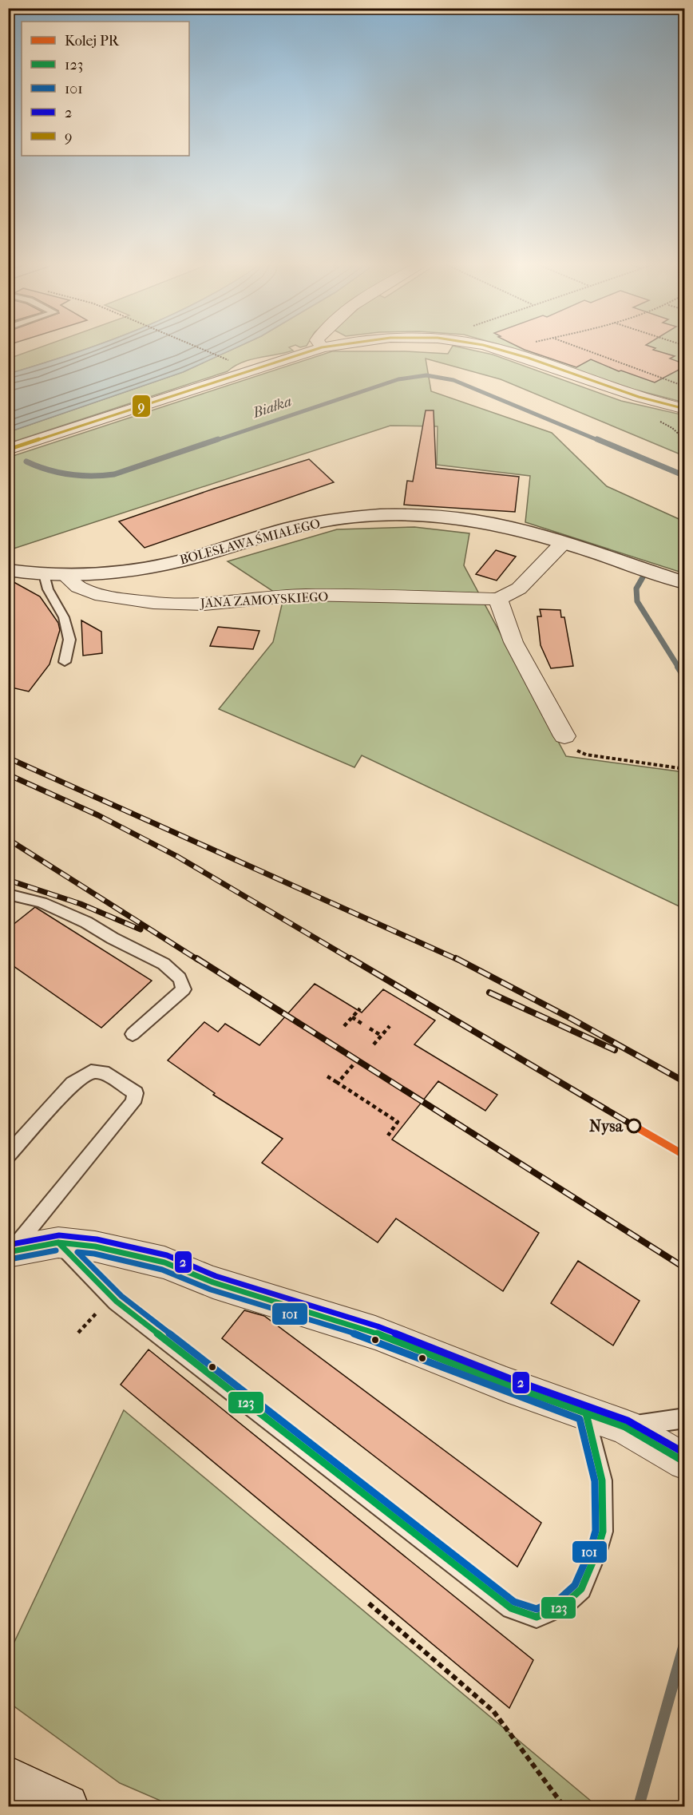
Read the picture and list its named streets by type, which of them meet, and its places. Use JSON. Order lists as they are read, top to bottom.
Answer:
{
  "streets": {
    "street": ["BOLESŁAWA ŚMIAŁEGO", "JANA ZAMOYSKIEGO"]
  },
  "crossings": [
    ["BOLESŁAWA ŚMIAŁEGO", "JANA ZAMOYSKIEGO"]
  ],
  "water": ["Białka"],
  "places": ["Nysa"],
  "lines": [
    "transit line 9",
    "rail line PR",
    "transit line 2",
    "transit line 123",
    "transit line 101"
  ],
  "legend": [
    "Kolej PR",
    "123",
    "101",
    "2",
    "9"
  ]
}
